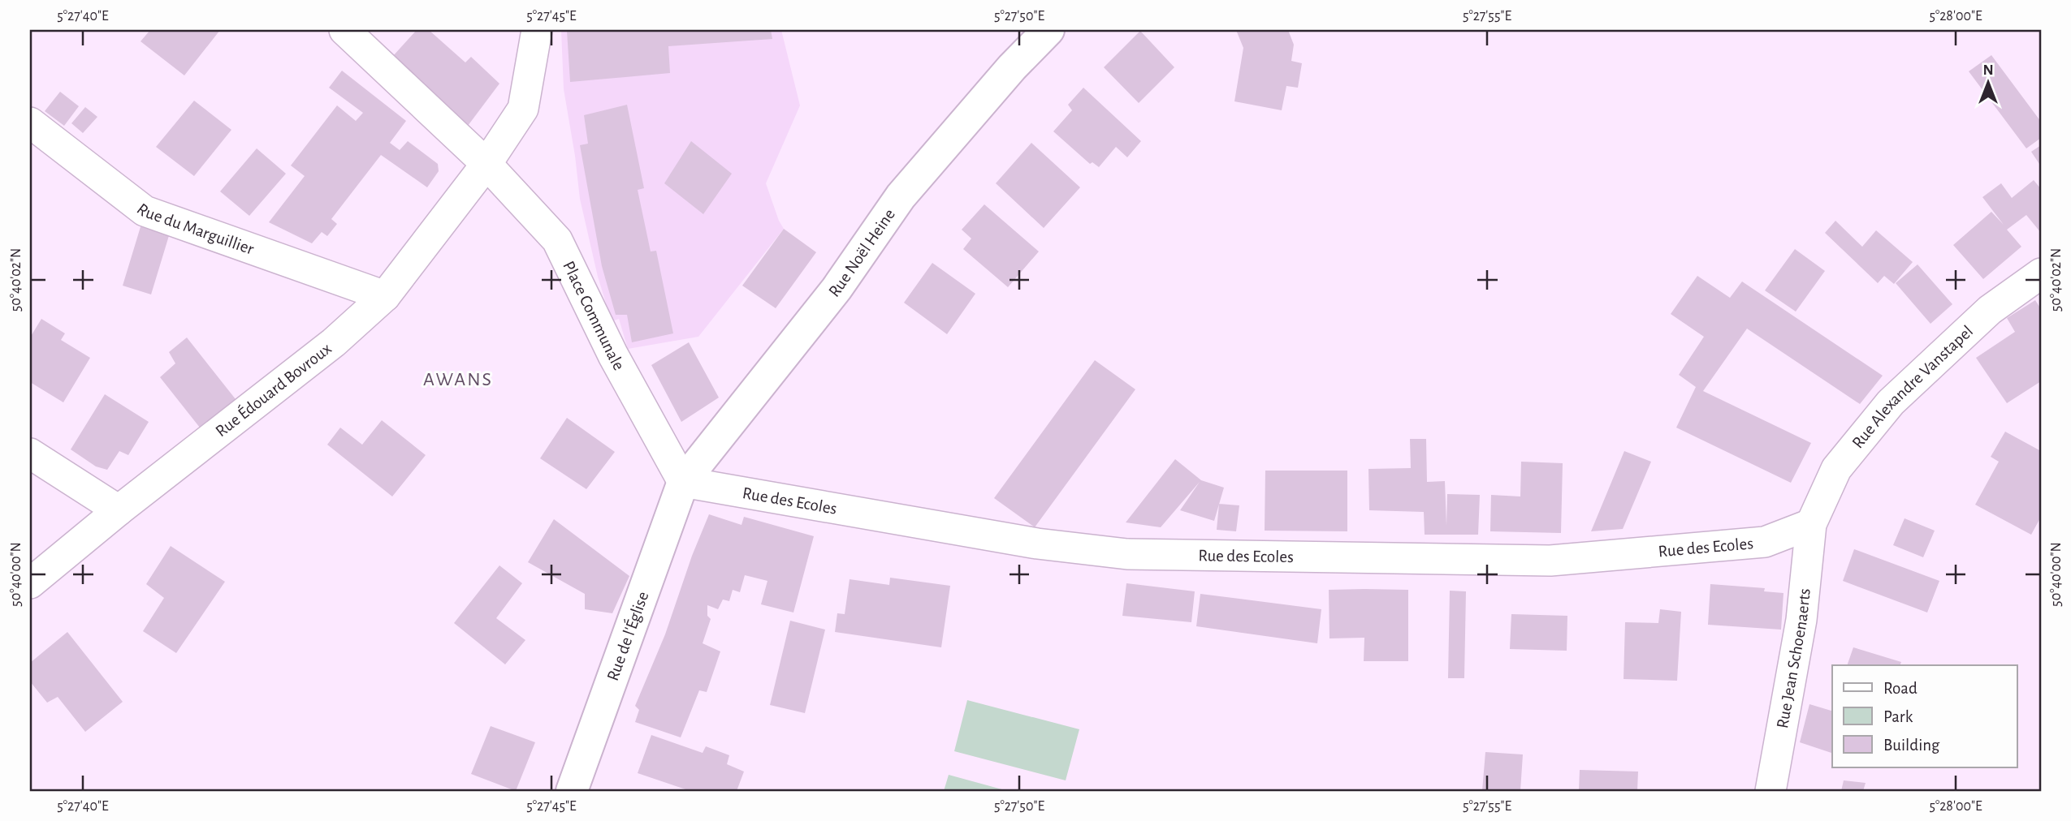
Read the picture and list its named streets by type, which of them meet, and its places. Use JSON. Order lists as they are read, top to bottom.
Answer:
{
  "streets": {
    "street": [
      "Rue du Marguillier",
      "Rue Noël Heine",
      "Place Communale",
      "Rue Alexandre Vanstapel",
      "Rue Édouard Bovroux",
      "Rue des Ecoles",
      "Rue de l'Église",
      "Rue Jean Schoenaerts"
    ]
  },
  "crossings": [
    ["Rue du Marguillier", "Rue Édouard Bovroux"],
    ["Rue Noël Heine", "Place Communale"],
    ["Rue Noël Heine", "Rue des Ecoles"],
    ["Rue Noël Heine", "Rue de l'Église"],
    ["Place Communale", "Rue Édouard Bovroux"],
    ["Place Communale", "Rue des Ecoles"],
    ["Place Communale", "Rue de l'Église"],
    ["Rue Alexandre Vanstapel", "Rue des Ecoles"],
    ["Rue Alexandre Vanstapel", "Rue Jean Schoenaerts"],
    ["Rue des Ecoles", "Rue de l'Église"],
    ["Rue des Ecoles", "Rue Jean Schoenaerts"]
  ],
  "districts": ["AWANS"],
  "legend": ["Road", "Park", "Building"],
  "north": "top",
  "coordinates": [
    "5°27'40\"E",
    "5°27'45\"E",
    "5°27'50\"E",
    "5°27'55\"E",
    "5°28'00\"E",
    "50°40'02\"N",
    "50°40'00\"N"
  ]
}
